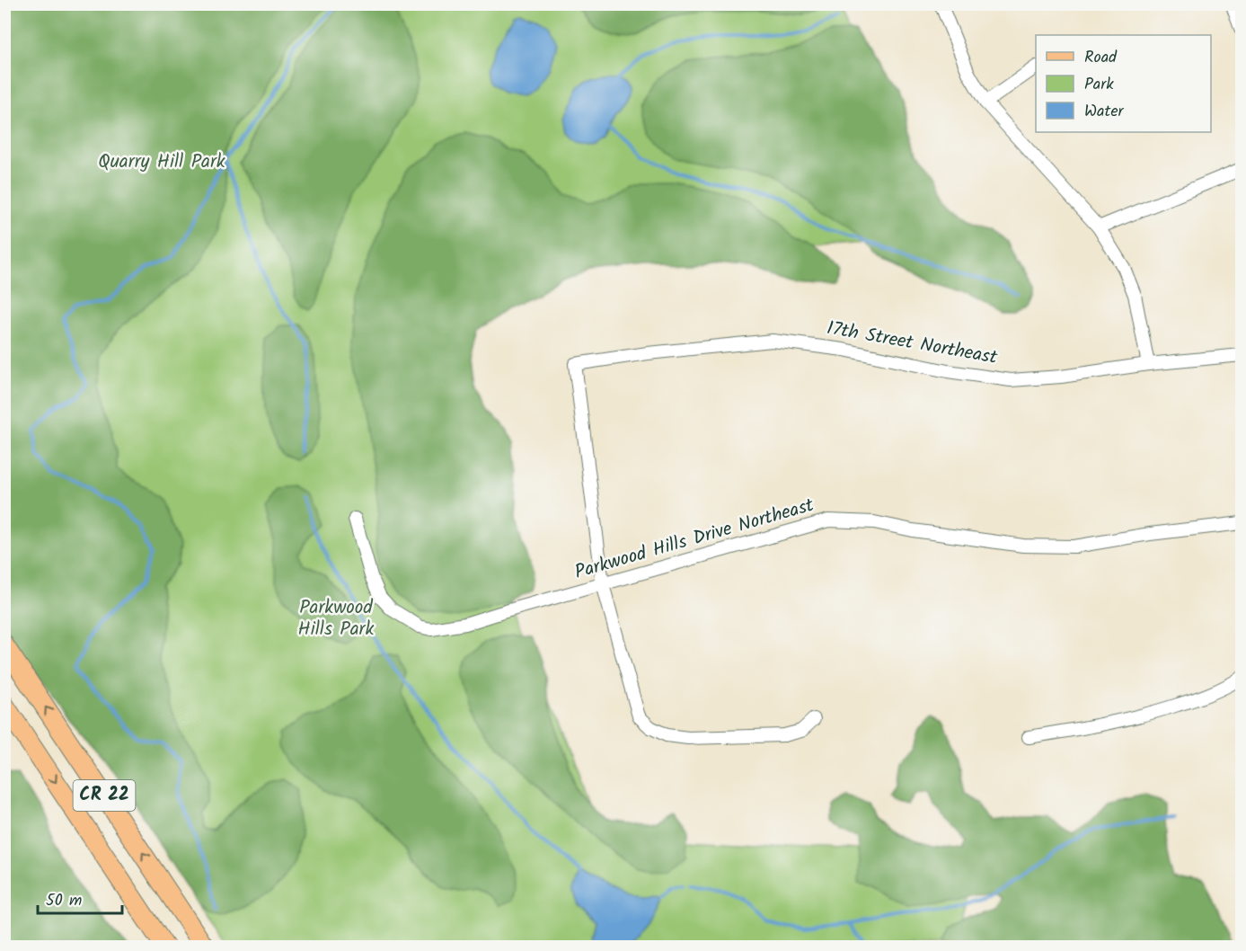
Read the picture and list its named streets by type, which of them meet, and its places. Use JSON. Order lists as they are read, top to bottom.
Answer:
{
  "streets": {
    "main road": ["CR 22"],
    "street": ["17th Street Northeast", "Parkwood Hills Drive Northeast"]
  },
  "crossings": [
    ["17th Street Northeast", "Parkwood Hills Drive Northeast"]
  ],
  "parks": ["Quarry Hill Park", "Parkwood Hills Park"],
  "legend": ["Road", "Park", "Water"],
  "scale_bar": "50 m"
}
